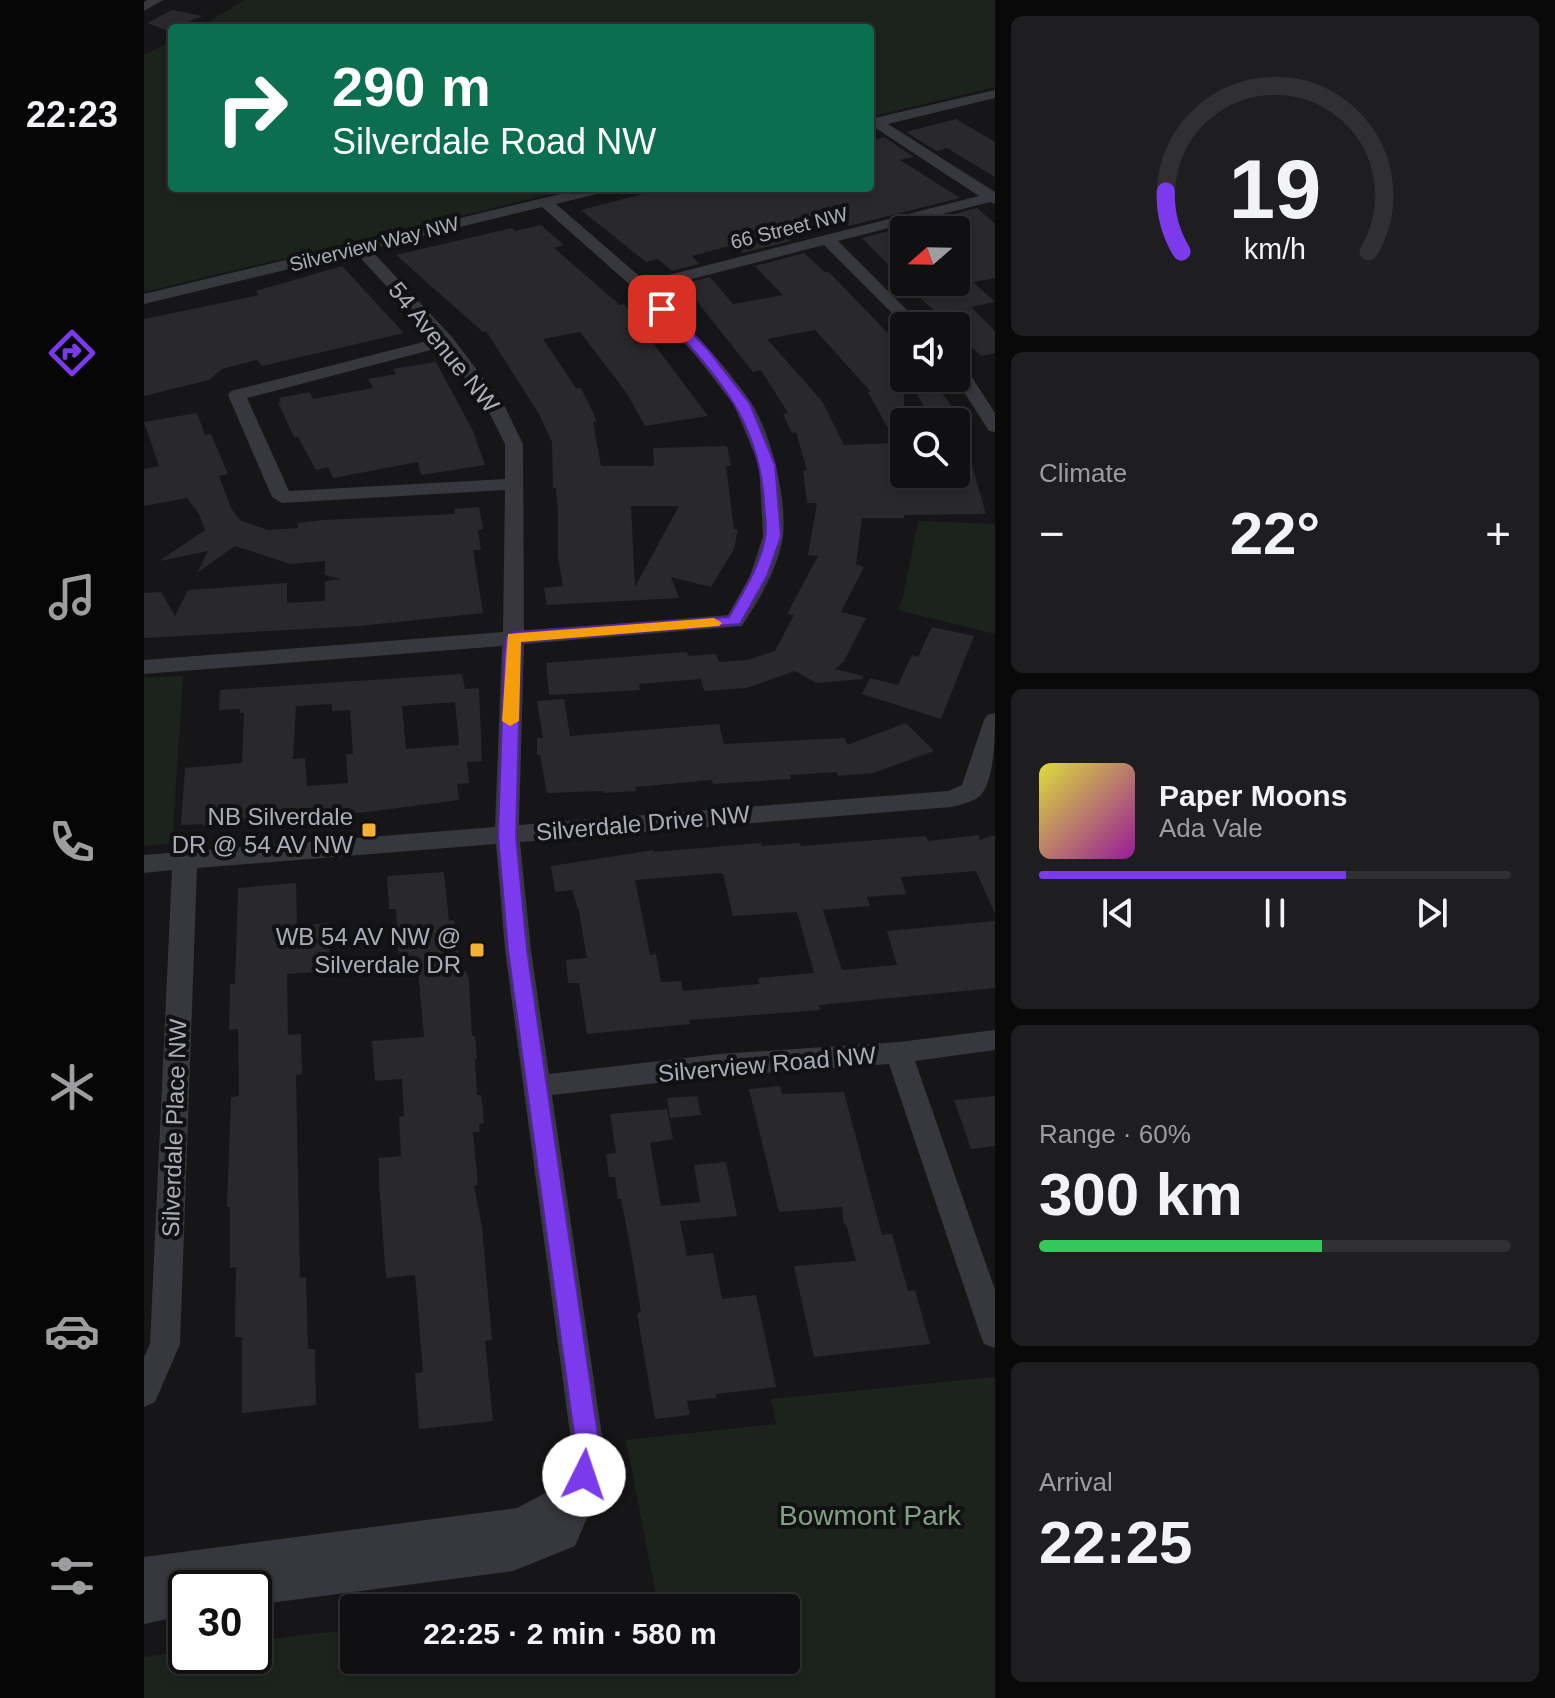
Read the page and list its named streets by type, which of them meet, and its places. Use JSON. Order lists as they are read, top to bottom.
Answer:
{
  "streets": {
    "street": [
      "66 Street NW",
      "Silverview Way NW",
      "54 Avenue NW",
      "Silverdale Drive NW",
      "Silverview Road NW",
      "Silverdale Place NW"
    ]
  },
  "crossings": [
    ["Silverview Way NW", "54 Avenue NW"],
    ["54 Avenue NW", "Silverdale Drive NW"],
    ["54 Avenue NW", "Silverview Road NW"],
    ["Silverdale Drive NW", "Silverdale Place NW"]
  ],
  "parks": ["Bowmont Park"],
  "places": {
    "transit": ["NB Silverdale DR @ 54 AV NW", "WB 54 AV NW @ Silverdale DR"]
  },
  "north": "left",
  "page": {
    "tabs": "22:23",
    "turn": ["290 m", "Silverdale Road NW"],
    "tile": [
      "Climate",
      ["Range · 60%", "300 km"],
      ["Arrival", "22:25"]
    ],
    "heat": ["−", "22°", "+"],
    "song": ["Paper Moons", "Ada Vale"],
    "limit": "30",
    "trip": "22:25 · 2 min · 580 m",
    "gauge": ["19", "km/h"]
  }
}
